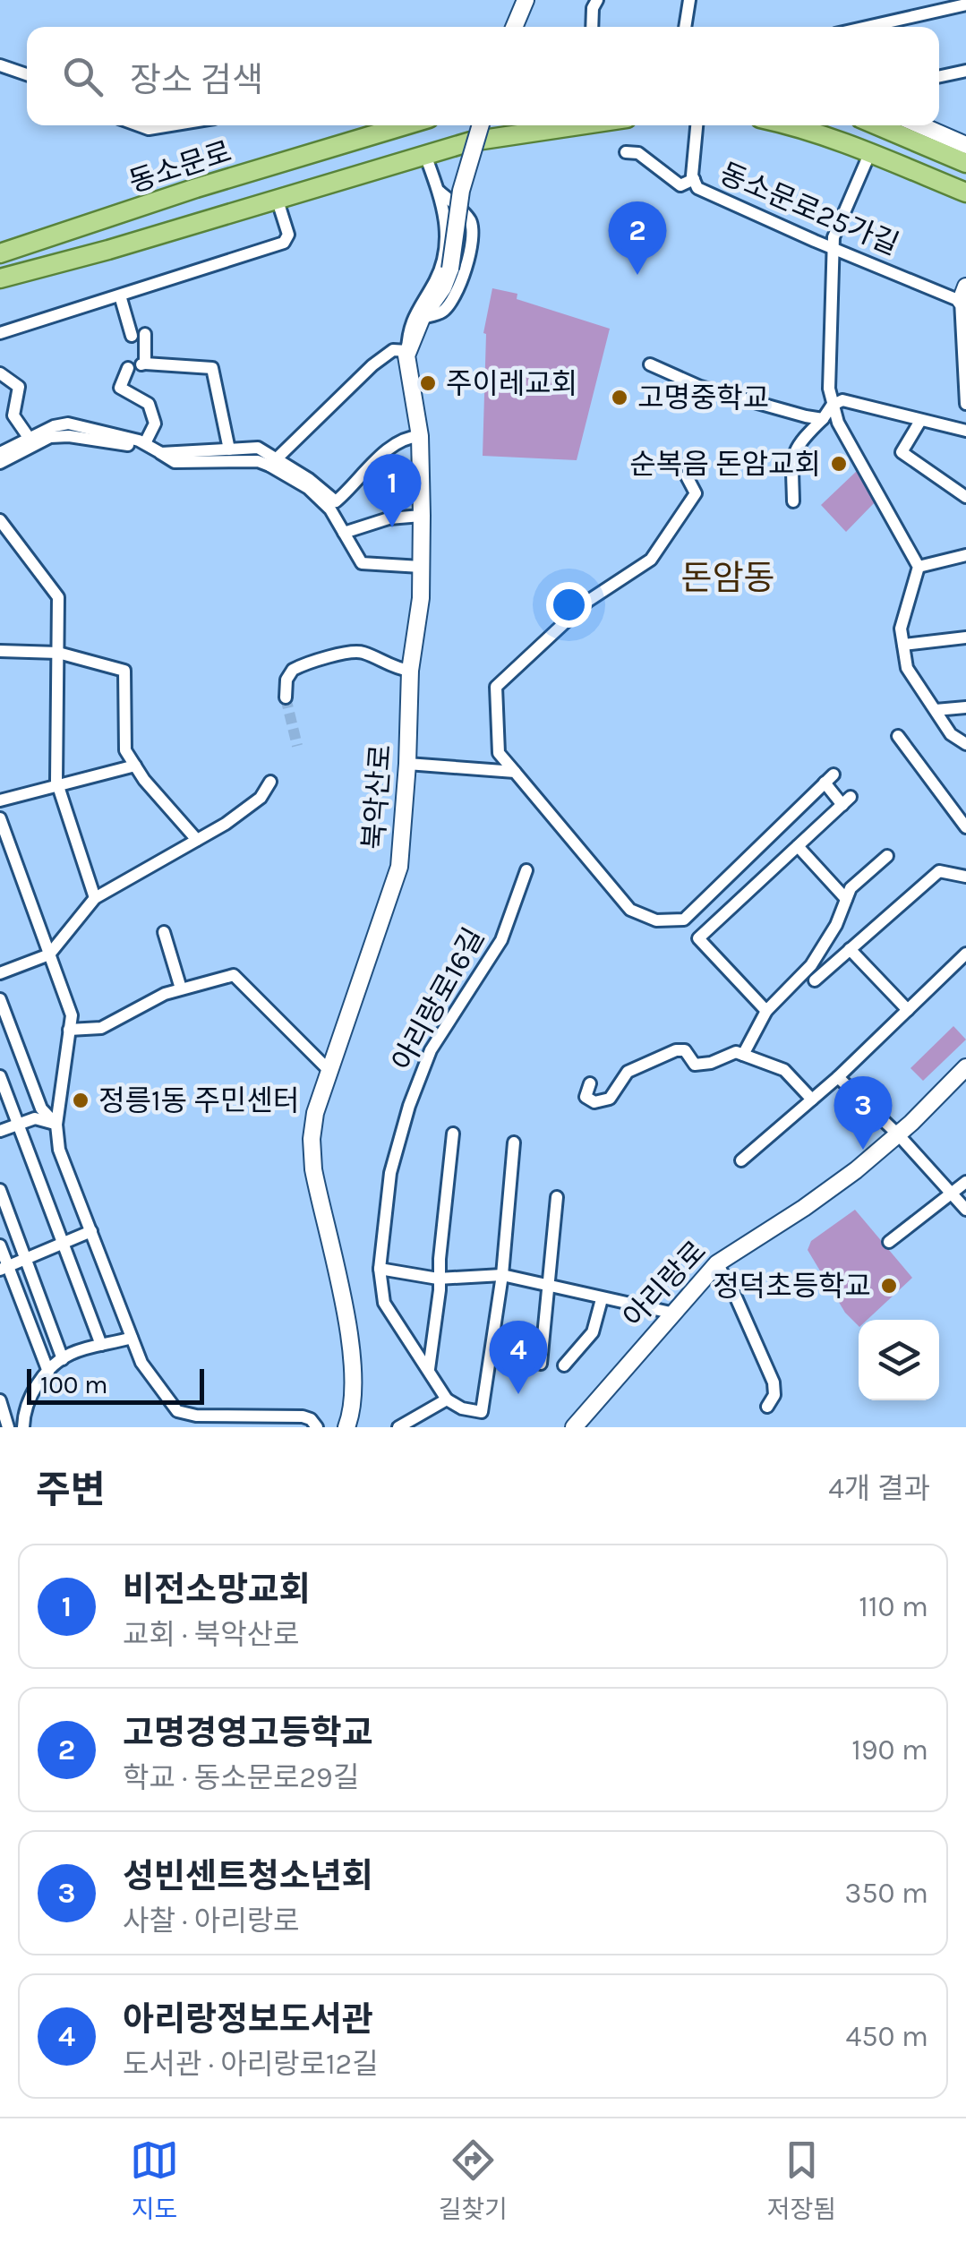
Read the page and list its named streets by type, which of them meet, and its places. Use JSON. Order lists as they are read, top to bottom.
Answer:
{
  "streets": {
    "main road": ["동소문로"],
    "street": [
      "동소문로25가길",
      "북악산로",
      "아리랑로16길",
      "아리랑로"
    ]
  },
  "districts": ["돈암동"],
  "places": [
    "주이레교회",
    "고명중학교",
    "순복음 돈암교회",
    "정릉1동 주민센터",
    "정덕초등학교"
  ],
  "scale_bar": "100 m",
  "page": {
    "search": "장소 검색",
    "pins": [
      "2",
      "1",
      "3",
      "4"
    ],
    "scale": "100 m",
    "heading": ["주변", "4개 결과"],
    "list": [
      {
        "mark": "1",
        "name": "비전소망교회",
        "note": "교회 · 북악산로",
        "value": "110 m"
      },
      {
        "mark": "2",
        "name": "고명경영고등학교",
        "note": "학교 · 동소문로29길",
        "value": "190 m"
      },
      {
        "mark": "3",
        "name": "성빈센트청소년회",
        "note": "사찰 · 아리랑로",
        "value": "350 m"
      },
      {
        "mark": "4",
        "name": "아리랑정보도서관",
        "note": "도서관 · 아리랑로12길",
        "value": "450 m"
      }
    ],
    "nav": ["지도", "길찾기", "저장됨"]
  }
}
